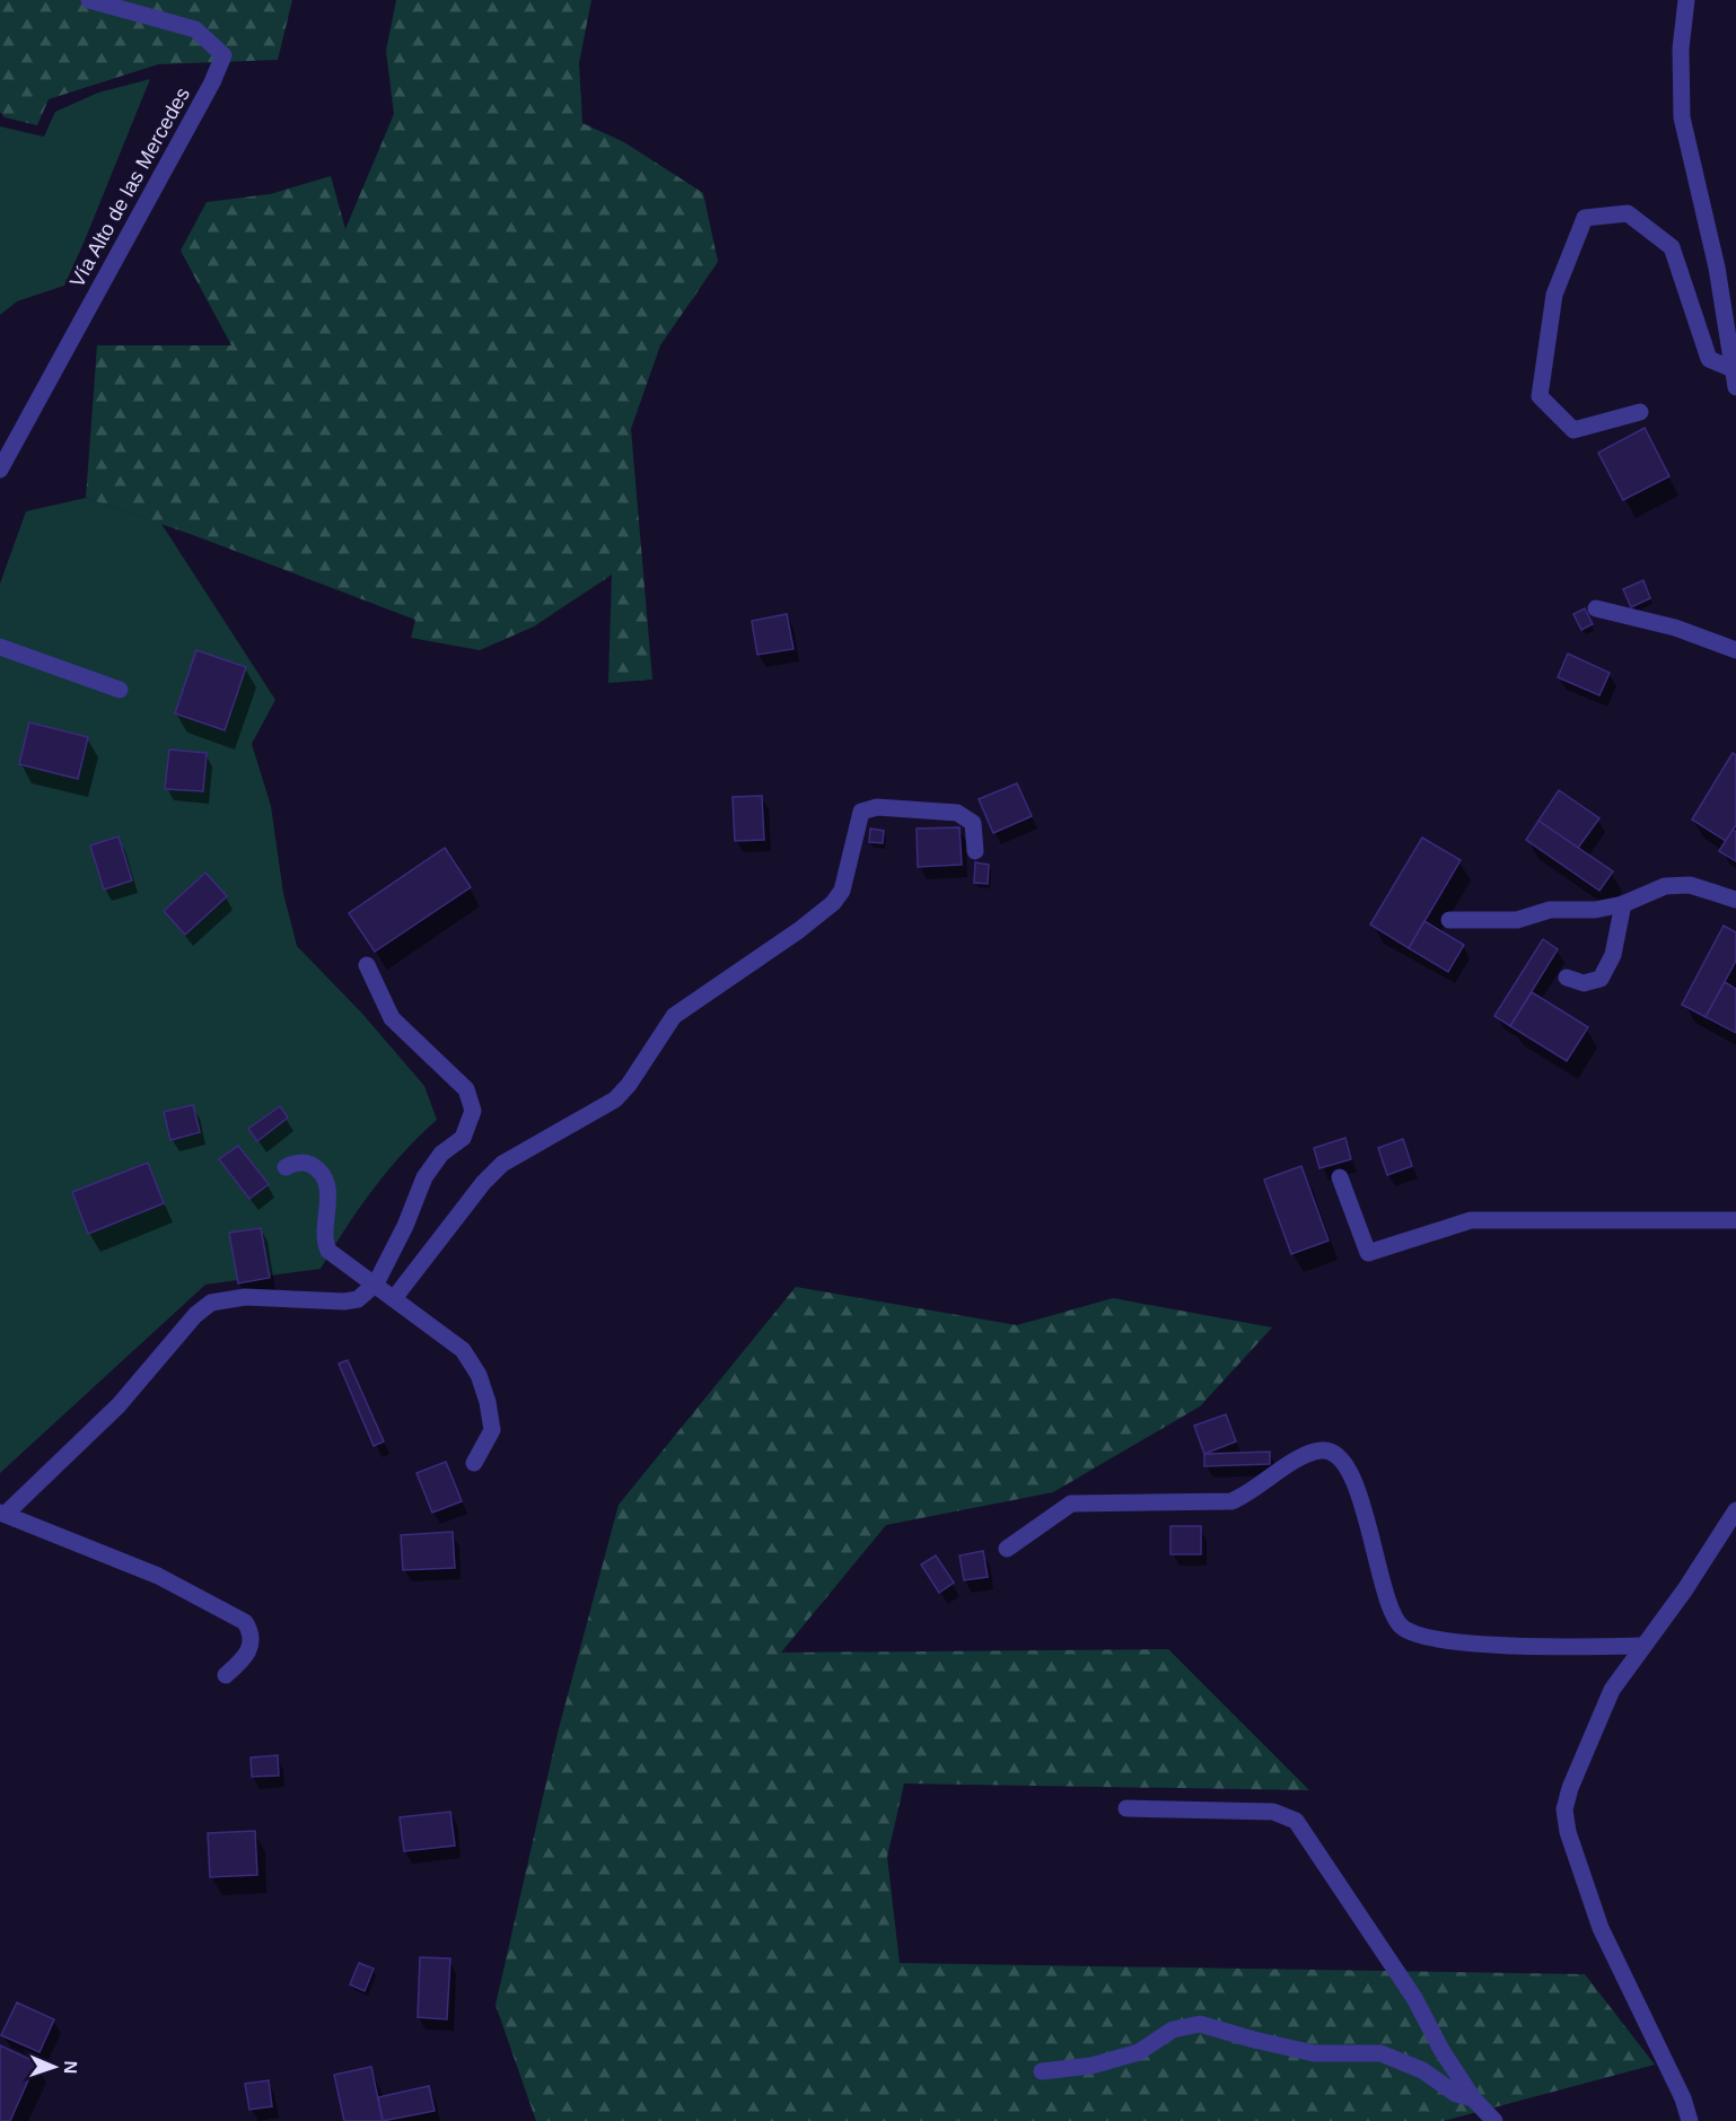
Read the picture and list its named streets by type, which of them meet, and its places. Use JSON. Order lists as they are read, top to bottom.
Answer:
{
  "streets": {
    "street": ["Vía Alto de las Mercedes"]
  },
  "north": "right"
}
